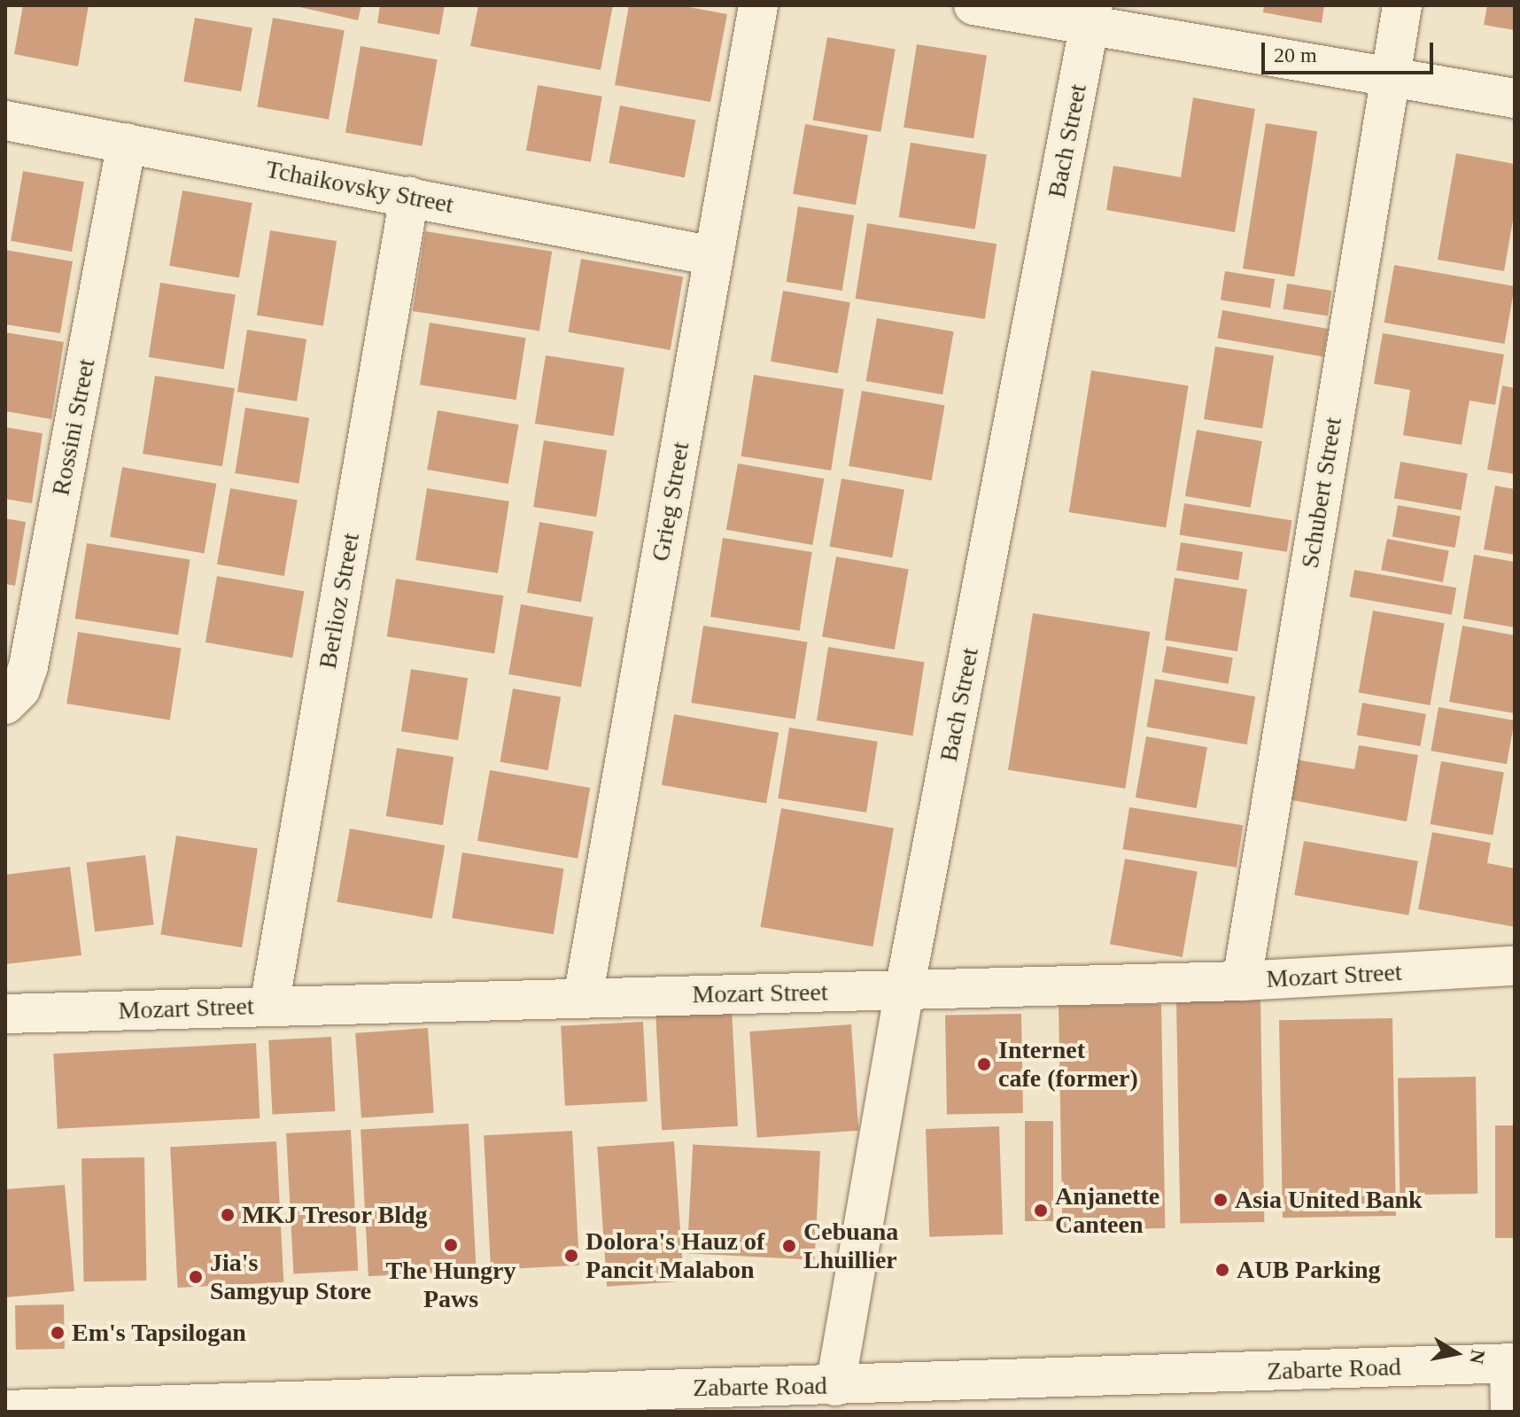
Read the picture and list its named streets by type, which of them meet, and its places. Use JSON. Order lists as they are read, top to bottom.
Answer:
{
  "streets": {
    "street": [
      "Bach Street",
      "Tchaikovsky Street",
      "Rossini Street",
      "Schubert Street",
      "Grieg Street",
      "Berlioz Street",
      "Mozart Street",
      "Zabarte Road"
    ]
  },
  "crossings": [
    ["Bach Street", "Mozart Street"],
    ["Bach Street", "Zabarte Road"],
    ["Tchaikovsky Street", "Rossini Street"],
    ["Tchaikovsky Street", "Grieg Street"],
    ["Tchaikovsky Street", "Berlioz Street"],
    ["Schubert Street", "Mozart Street"],
    ["Grieg Street", "Mozart Street"],
    ["Berlioz Street", "Mozart Street"]
  ],
  "places": [
    "Internet cafe (former)",
    "Asia United Bank",
    "Anjanette Canteen",
    "MKJ Tresor Bldg",
    "The Hungry Paws",
    "Cebuana Lhuillier",
    "Dolora's Hauz of Pancit Malabon",
    "AUB Parking",
    "Jia's Samgyup Store",
    "Em's Tapsilogan"
  ],
  "scale_bar": "20 m",
  "north": "right"
}
